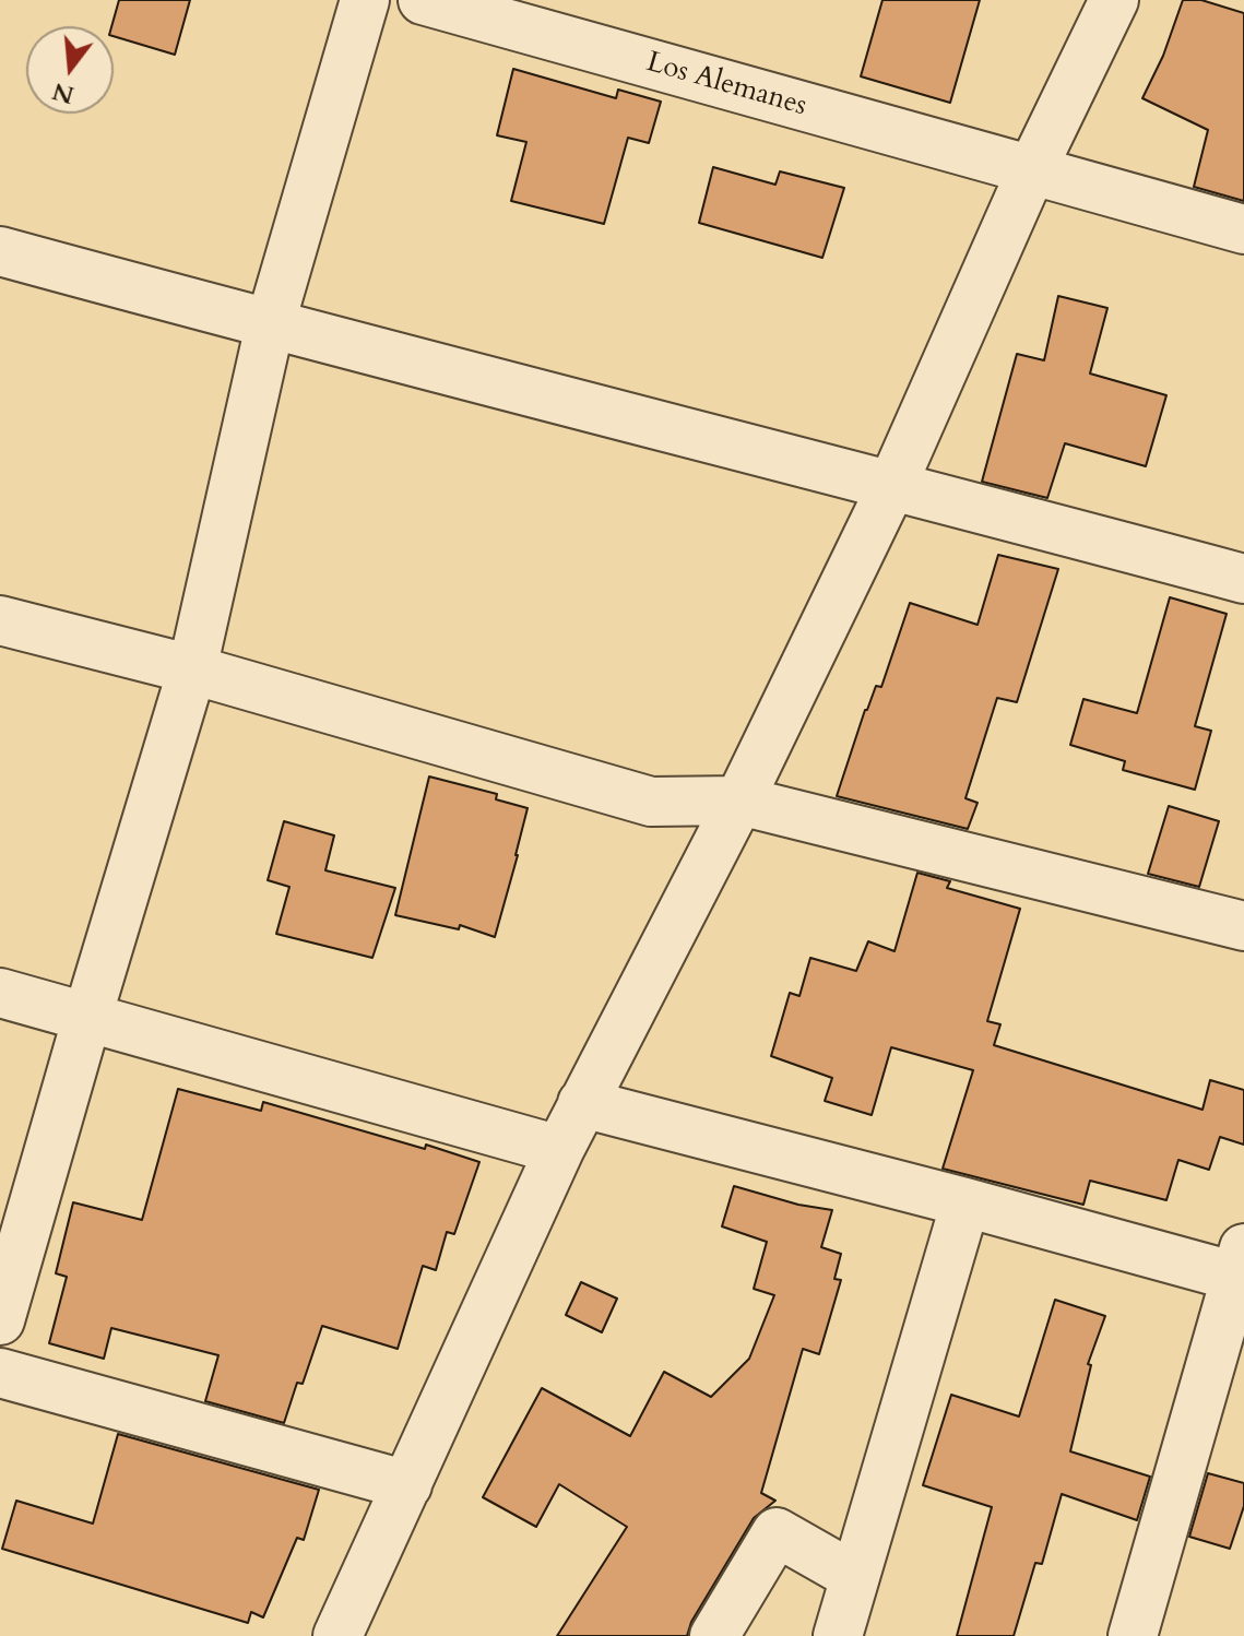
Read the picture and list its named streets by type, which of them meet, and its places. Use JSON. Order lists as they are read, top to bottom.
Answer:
{
  "streets": {
    "street": ["Los Alemanes"]
  },
  "north": "bottom"
}
